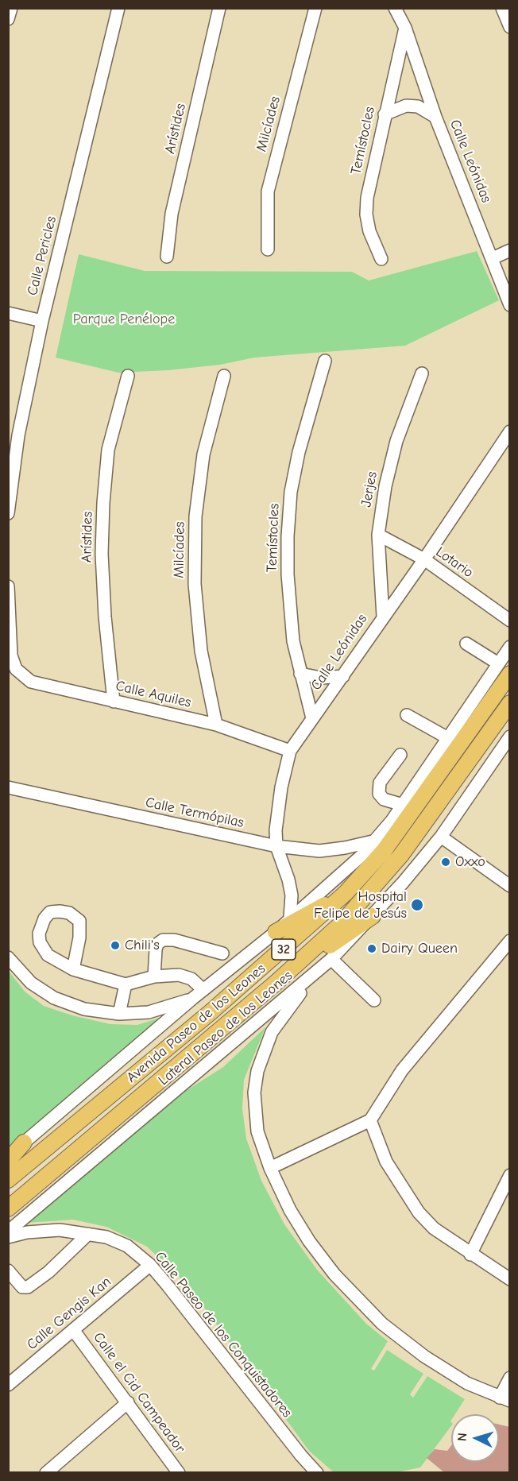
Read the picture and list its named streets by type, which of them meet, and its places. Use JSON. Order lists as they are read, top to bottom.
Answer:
{
  "streets": {
    "main road": ["32", "Avenida Paseo de los Leones"],
    "street": [
      "Milcíades",
      "Arístides",
      "Temístocles",
      "Calle Leónidas",
      "Calle Pericles",
      "Jerjes",
      "Lotario",
      "Calle Aquiles",
      "Calle Termópilas",
      "Lateral Paseo de los Leones",
      "Calle Gengis Kan",
      "Calle Paseo de los Conquistadores",
      "Calle el Cid Campeador"
    ]
  },
  "crossings": [
    ["Milcíades", "Calle Aquiles"],
    ["Arístides", "Calle Aquiles"],
    ["Temístocles", "Calle Leónidas"],
    ["Calle Leónidas", "Jerjes"],
    ["Calle Leónidas", "Lotario"],
    ["Calle Leónidas", "Calle Aquiles"],
    ["Calle Leónidas", "Calle Termópilas"],
    ["Calle Leónidas", "Avenida Paseo de los Leones"],
    ["Jerjes", "Lotario"],
    ["Calle Termópilas", "Avenida Paseo de los Leones"],
    ["Calle Gengis Kan", "Calle Paseo de los Conquistadores"],
    ["Calle Gengis Kan", "Calle el Cid Campeador"]
  ],
  "parks": ["Parque Penélope"],
  "places": [
    "Oxxo",
    "Hospital Felipe de Jesús",
    "Chili's",
    "Dairy Queen"
  ],
  "north": "left"
}
